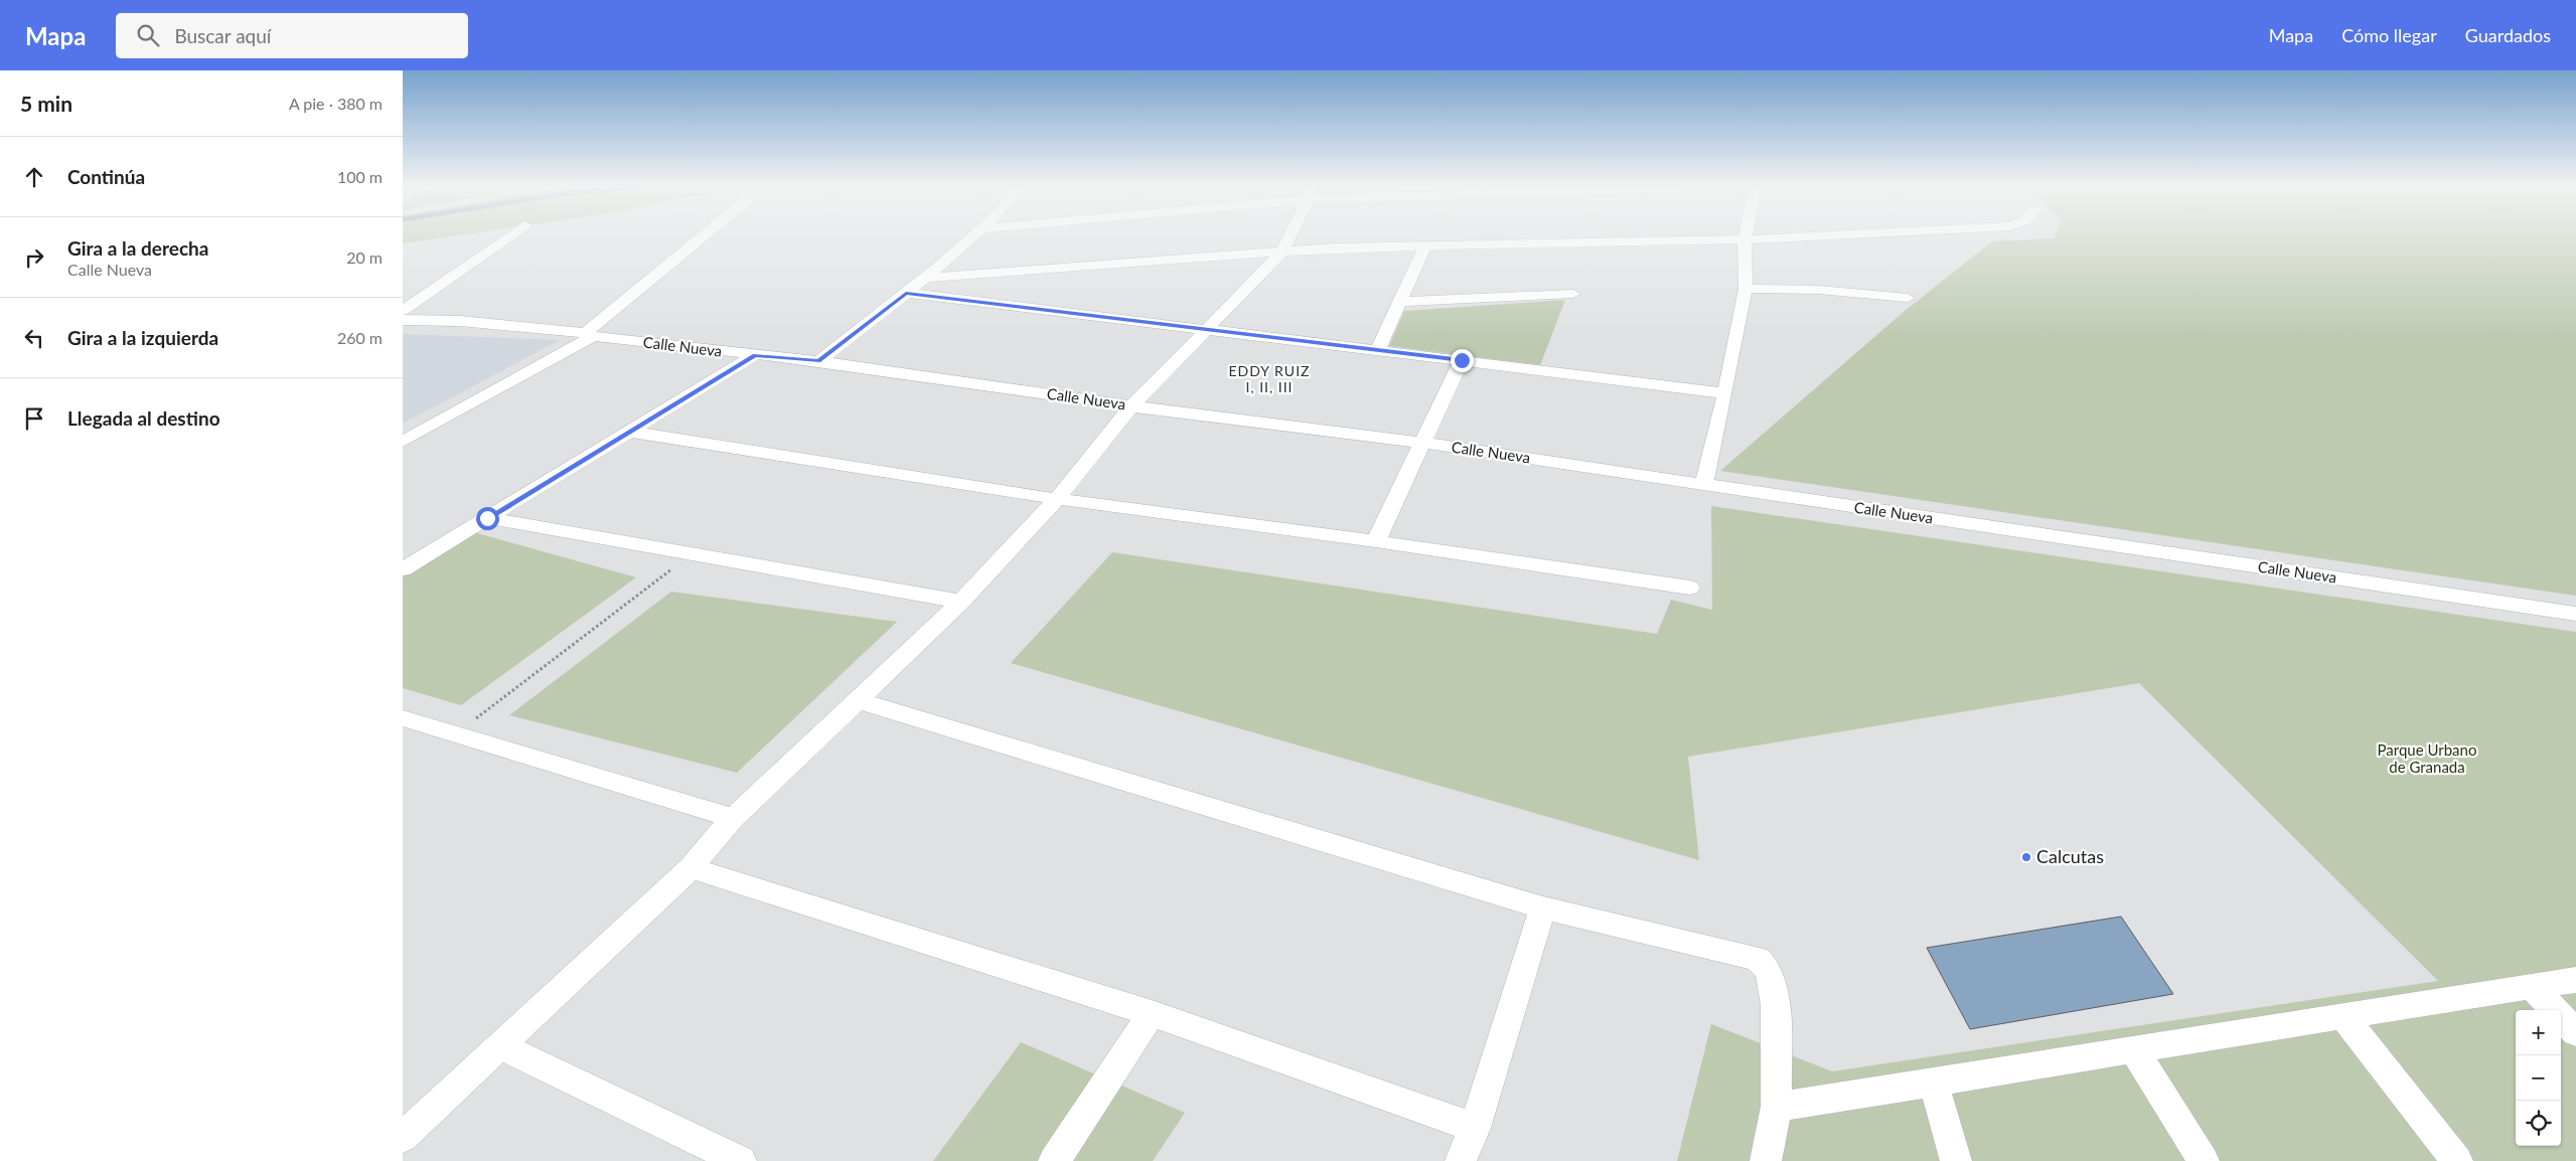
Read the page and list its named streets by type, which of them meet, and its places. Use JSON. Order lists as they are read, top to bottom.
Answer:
{
  "streets": {
    "street": ["Calle Nueva"]
  },
  "districts": ["EDDY RUIZ I, II, III"],
  "parks": ["Parque Urbano de Granada"],
  "places": ["Calcutas"],
  "page": {
    "header": "Mapa",
    "search": "Buscar aquí",
    "nav": ["Mapa", "Cómo llegar", "Guardados"],
    "heading": ["5 min", "A pie · 380 m"],
    "list": [
      ["Continúa", "100 m"],
      ["Gira a la derecha", "Calle Nueva", "20 m"],
      ["Gira a la izquierda", "260 m"],
      "Llegada al destino"
    ],
    "map_buttons": ["+", "−"]
  }
}
